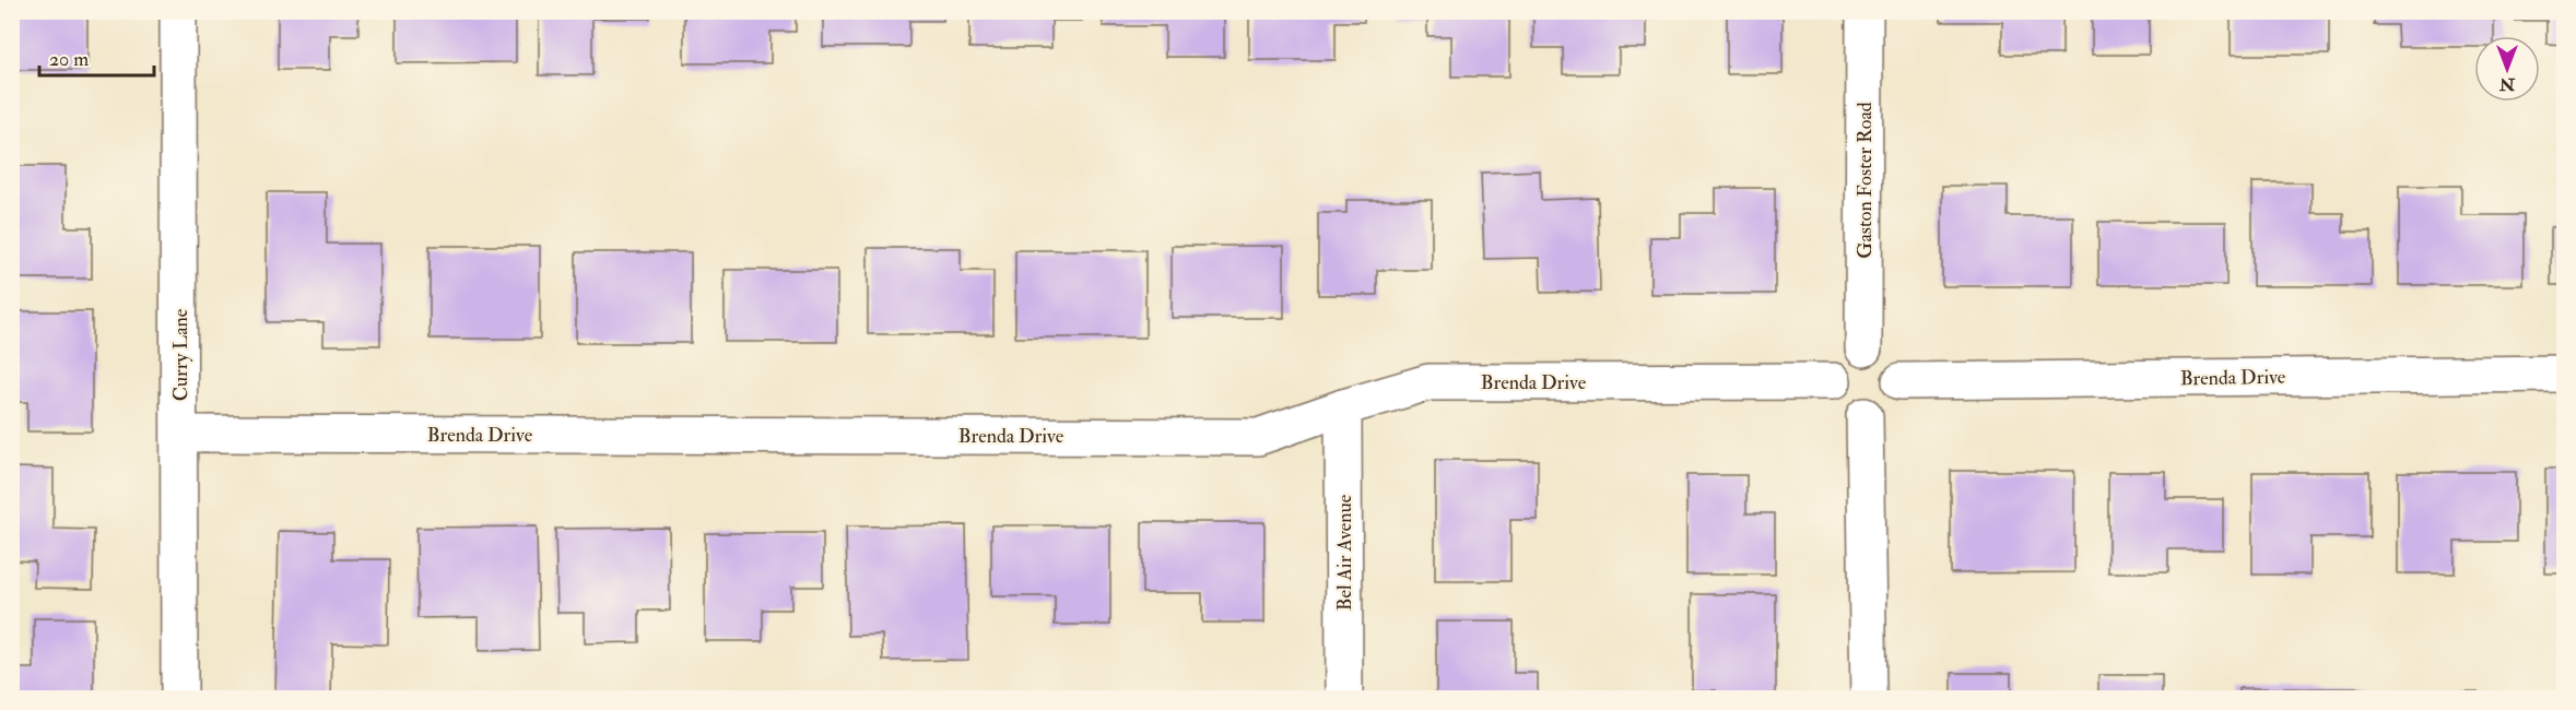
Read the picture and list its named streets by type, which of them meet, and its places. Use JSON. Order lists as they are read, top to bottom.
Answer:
{
  "streets": {
    "street": [
      "Gaston Foster Road",
      "Curry Lane",
      "Brenda Drive",
      "Bel Air Avenue"
    ]
  },
  "crossings": [
    ["Gaston Foster Road", "Brenda Drive"],
    ["Curry Lane", "Brenda Drive"],
    ["Brenda Drive", "Bel Air Avenue"]
  ],
  "scale_bar": "20 m",
  "north": "bottom"
}
